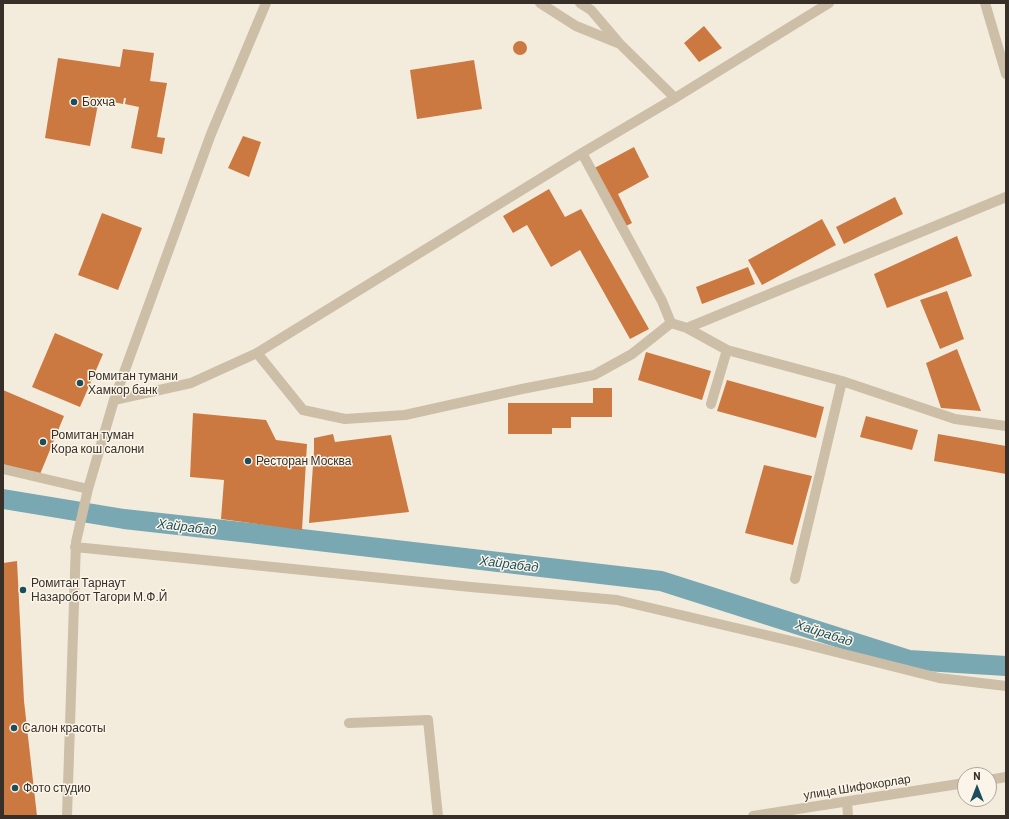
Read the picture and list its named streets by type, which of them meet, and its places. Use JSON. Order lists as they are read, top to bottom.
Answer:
{
  "streets": {
    "street": ["улица Шифокорлар"]
  },
  "water": ["Хайрабад"],
  "places": [
    "Бохча",
    "Ромитан тумани Хамкор банк",
    "Ромитан туман Кора кош салони",
    "Ресторан Москва",
    "Ромитан Тарнаут Назаробот Тагори М.Ф.Й",
    "Салон красоты",
    "Фото студио"
  ],
  "north": "top"
}
